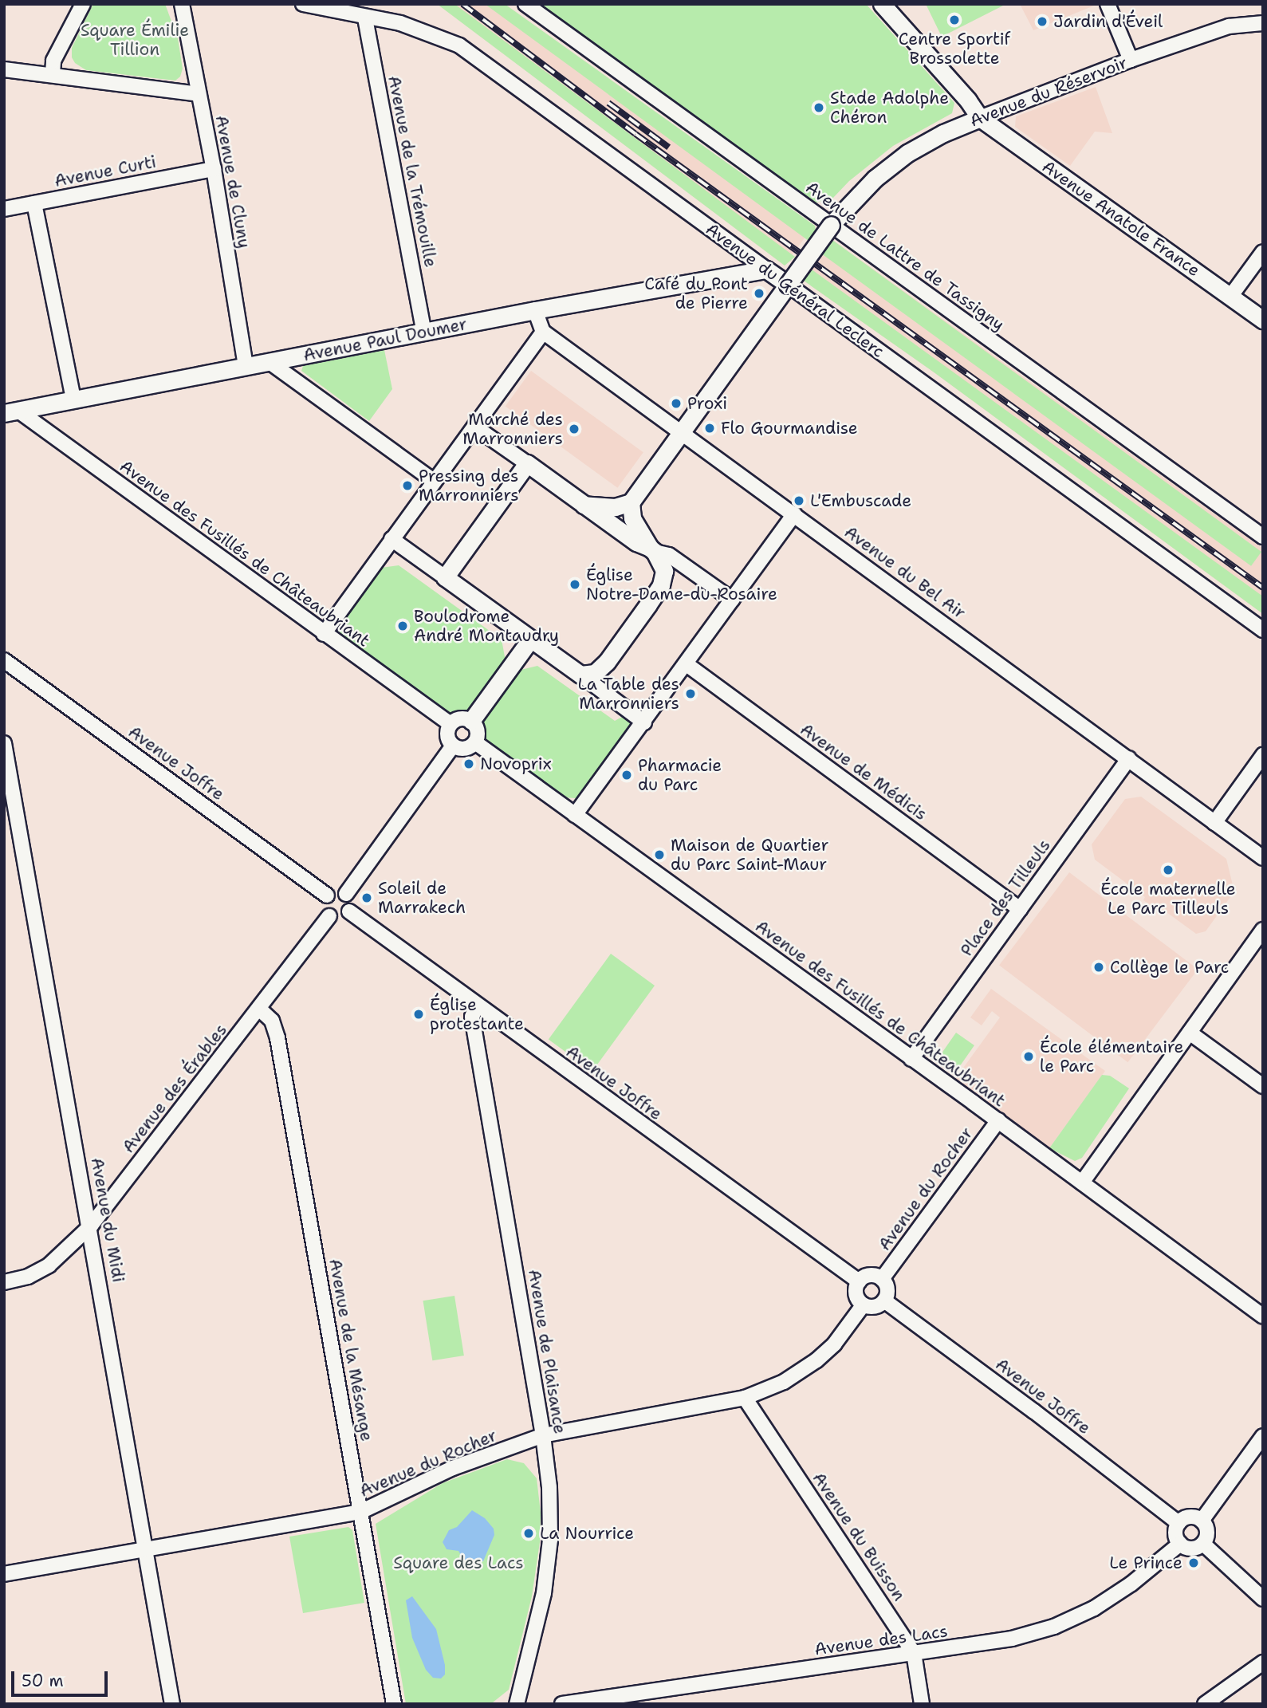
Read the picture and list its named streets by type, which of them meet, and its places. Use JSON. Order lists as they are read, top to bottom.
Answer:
{
  "streets": {
    "street": [
      "Avenue du Réservoir",
      "Avenue Curti",
      "Avenue de la Trémouille",
      "Avenue de Cluny",
      "Avenue Anatole France",
      "Avenue de Lattre de Tassigny",
      "Avenue du Général Leclerc",
      "Avenue Paul Doumer",
      "Avenue des Fusillés de Châteaubriant",
      "Avenue du Bel Air",
      "Avenue Joffre",
      "Avenue de Médicis",
      "Place des Tilleuls",
      "Avenue des Érables",
      "Avenue du Rocher",
      "Avenue du Midi",
      "Avenue de la Mésange",
      "Avenue de Plaisance",
      "Avenue du Buisson",
      "Avenue des Lacs"
    ]
  },
  "crossings": [
    ["Avenue du Réservoir", "Avenue Anatole France"],
    ["Avenue du Réservoir", "Avenue de Lattre de Tassigny"],
    ["Avenue du Réservoir", "Avenue du Général Leclerc"],
    ["Avenue du Réservoir", "Avenue du Bel Air"],
    ["Avenue Curti", "Avenue de Cluny"],
    ["Avenue de la Trémouille", "Avenue du Général Leclerc"],
    ["Avenue de la Trémouille", "Avenue Paul Doumer"],
    ["Avenue de Cluny", "Avenue Paul Doumer"],
    ["Avenue du Général Leclerc", "Avenue Paul Doumer"],
    ["Avenue Paul Doumer", "Avenue des Fusillés de Châteaubriant"],
    ["Avenue des Fusillés de Châteaubriant", "Place des Tilleuls"],
    ["Avenue des Fusillés de Châteaubriant", "Avenue du Rocher"],
    ["Avenue du Bel Air", "Place des Tilleuls"],
    ["Avenue Joffre", "Avenue des Érables"],
    ["Avenue Joffre", "Avenue du Rocher"],
    ["Avenue Joffre", "Avenue de Plaisance"],
    ["Avenue Joffre", "Avenue des Lacs"],
    ["Avenue de Médicis", "Place des Tilleuls"],
    ["Avenue des Érables", "Avenue du Midi"],
    ["Avenue des Érables", "Avenue de la Mésange"],
    ["Avenue du Rocher", "Avenue du Midi"],
    ["Avenue du Rocher", "Avenue de la Mésange"],
    ["Avenue du Rocher", "Avenue de Plaisance"],
    ["Avenue du Rocher", "Avenue du Buisson"],
    ["Avenue du Buisson", "Avenue des Lacs"]
  ],
  "parks": ["Square Émilie Tillion", "Square des Lacs"],
  "places": [
    "Centre Sportif Brossolette",
    "Jardin d'Éveil",
    "Stade Adolphe Chéron",
    "Café du Pont de Pierre",
    "Proxi",
    "Flo Gourmandise",
    "Marché des Marronniers",
    "Pressing des Marronniers",
    "L'Embuscade",
    "Église Notre-Dame-du-Rosaire",
    "Boulodrome André Montaudry",
    "La Table des Marronniers",
    "Novoprix",
    "Pharmacie du Parc",
    "Maison de Quartier du Parc Saint-Maur",
    "École maternelle Le Parc Tilleuls",
    "Soleil de Marrakech",
    "Collège le Parc",
    "Église protestante",
    "École élémentaire le Parc",
    "La Nourrice",
    "Le Prince"
  ],
  "scale_bar": "50 m"
}
